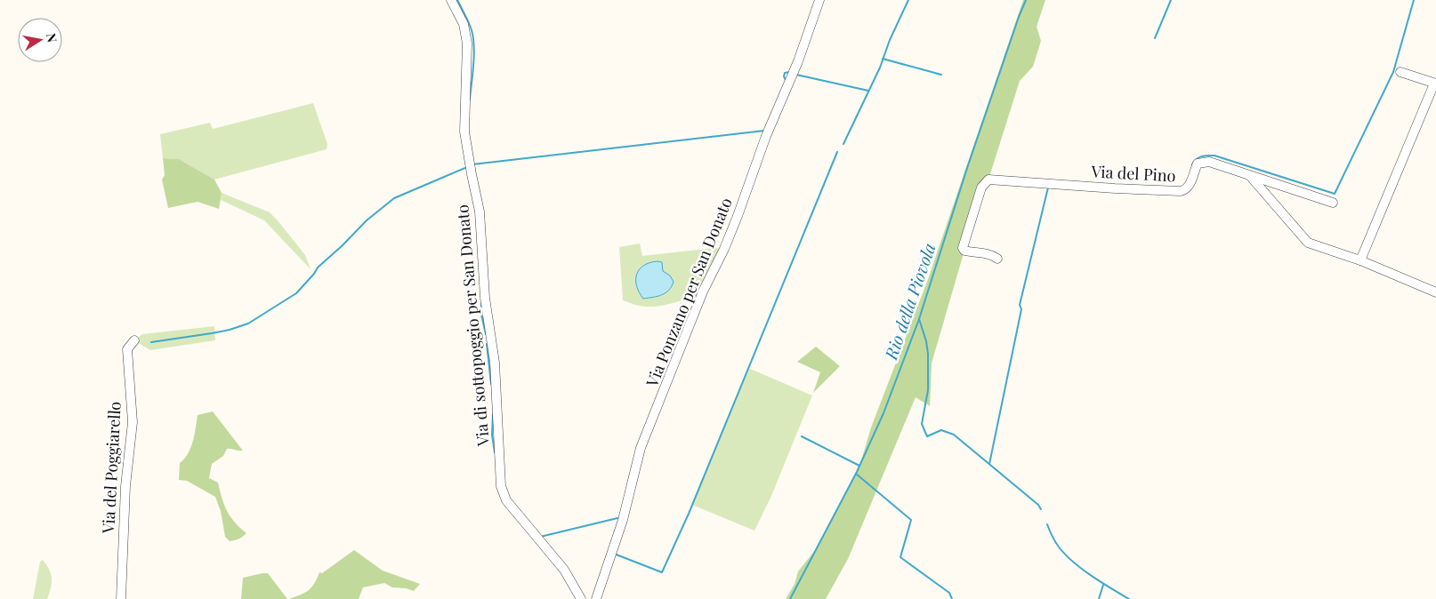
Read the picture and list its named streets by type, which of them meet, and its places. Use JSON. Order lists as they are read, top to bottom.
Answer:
{
  "streets": {
    "street": [
      "Via del Pino",
      "Via Ponzano per San Donato",
      "Via di sottopoggio per San Donato",
      "Via del Poggiarello"
    ]
  },
  "water": ["Rio della Piovola"],
  "north": "right"
}
